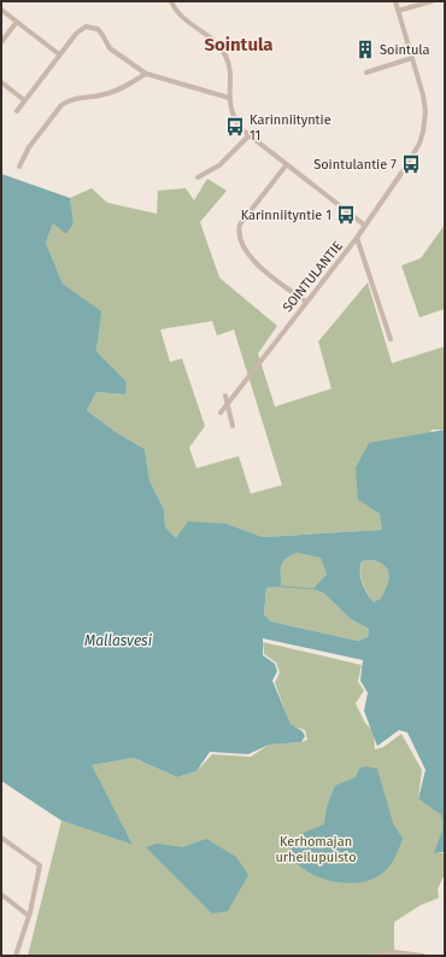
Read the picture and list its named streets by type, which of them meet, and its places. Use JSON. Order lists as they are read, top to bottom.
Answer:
{
  "streets": {
    "street": ["SOINTULANTIE"]
  },
  "districts": ["Sointula"],
  "water": ["Mallasvesi"],
  "parks": ["Kerhomajan urheilupuisto"],
  "places": {
    "building": ["Sointula"],
    "bus stop": ["Karinniityntie 11", "Sointulantie 7", "Karinniityntie 1"]
  }
}
